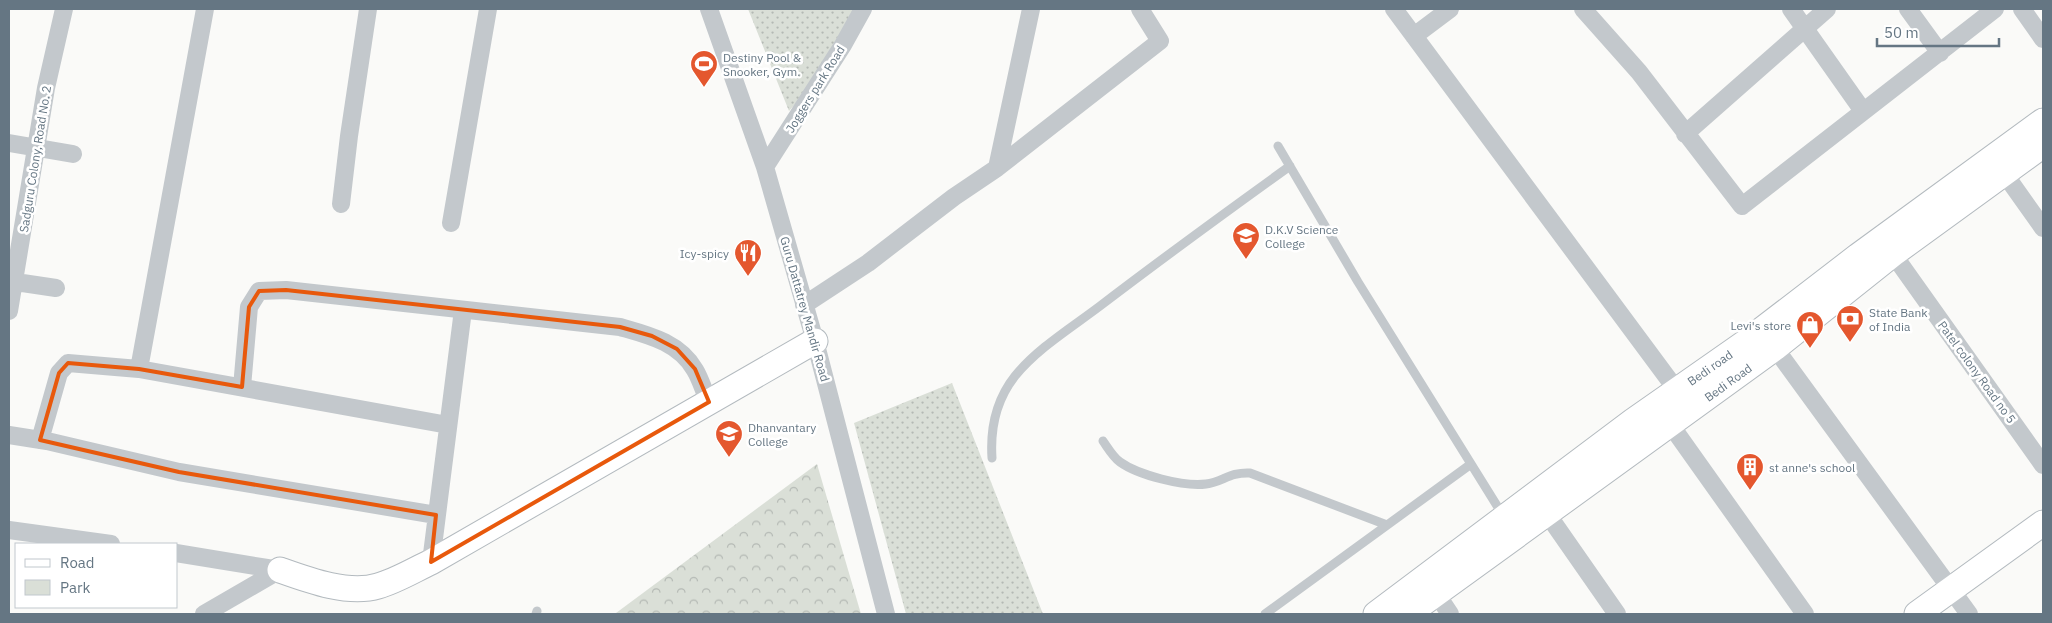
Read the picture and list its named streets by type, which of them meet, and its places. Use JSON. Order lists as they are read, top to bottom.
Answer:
{
  "streets": {
    "main road": ["Bedi road", "Bedi Road"],
    "street": [
      "Joggers park Road",
      "Sadguru Colony, Road No. 2",
      "Guru Dattatrey Mandir Road",
      "Patel colony Road no 5"
    ]
  },
  "crossings": [
    ["Joggers park Road", "Guru Dattatrey Mandir Road"],
    ["Bedi road", "Bedi Road"],
    ["Patel colony Road no 5", "Bedi Road"]
  ],
  "places": {
    "sports": ["Destiny Pool & Snooker, Gym."],
    "school or university": ["D.K.V Science College", "Dhanvantary College"],
    "restaurant": ["Icy-spicy"],
    "bank": ["State Bank of India"],
    "shop": ["Levi's store"],
    "building": ["st anne's school"]
  },
  "legend": ["Road", "Park"],
  "scale_bar": "50 m"
}
